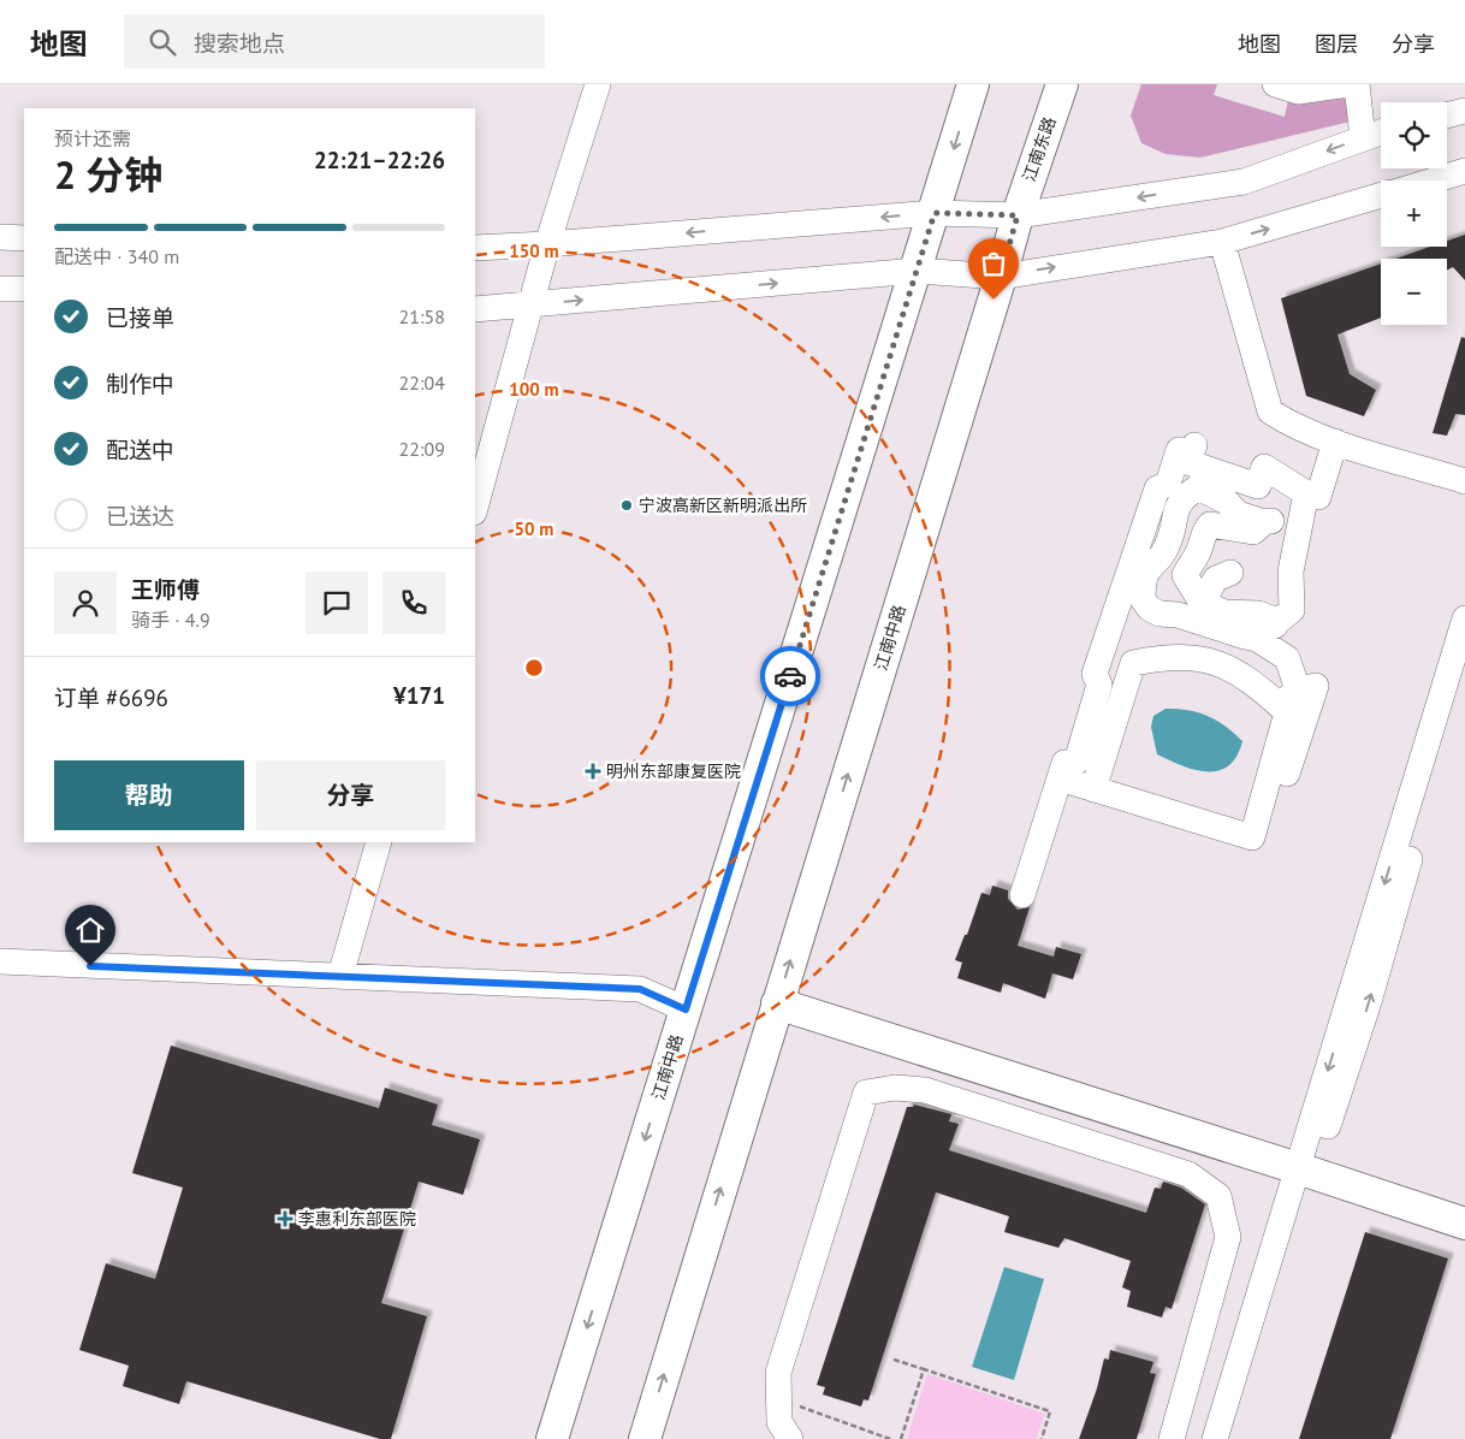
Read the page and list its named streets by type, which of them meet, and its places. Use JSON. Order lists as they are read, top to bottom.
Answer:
{
  "streets": {
    "main road": ["江南东路", "江南中路"]
  },
  "crossings": [
    ["江南东路", "江南中路"]
  ],
  "places": {
    "other": ["宁波高新区新明派出所"],
    "health": ["明州东部康复医院", "李惠利东部医院"]
  },
  "page": {
    "header": "地图",
    "search": "搜索地点",
    "nav": ["地图", "图层", "分享"],
    "map_buttons": ["+", "−"],
    "heading": ["2 分钟", "预计还需", "22:21–22:26"],
    "panel": [
      "王师傅",
      "骑手 · 4.9",
      "订单 #6696",
      "¥171"
    ],
    "bar": "配送中 · 340 m",
    "list": [
      ["已接单", "21:58"],
      ["制作中", "22:04"],
      ["配送中", "22:09"],
      "已送达"
    ],
    "buttons": ["帮助", "分享"]
  },
  "rings": ["150 m", "100 m", "50 m"]
}
